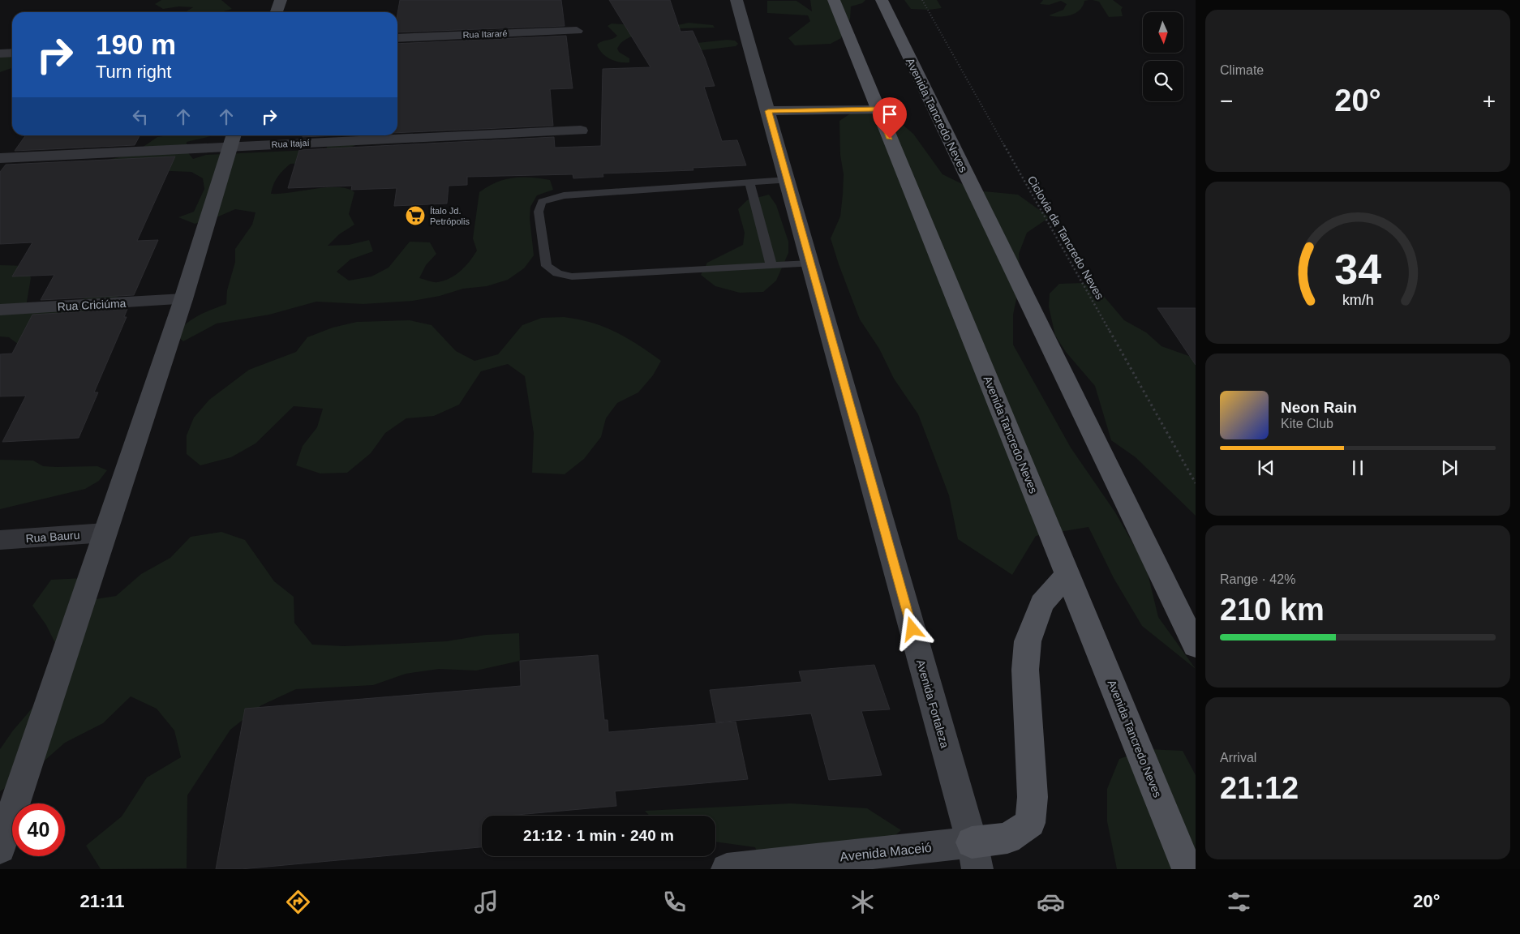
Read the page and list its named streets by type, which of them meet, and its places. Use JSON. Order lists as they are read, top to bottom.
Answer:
{
  "streets": {
    "main road": ["Avenida Tancredo Neves"],
    "street": [
      "Rua Itararé",
      "Rua Itajaí",
      "Rua Criciúma",
      "Rua Bauru",
      "Avenida Fortaleza",
      "Avenida Maceió"
    ],
    "path": ["Ciclovia da Tancredo Neves"]
  },
  "crossings": [
    ["Avenida Fortaleza", "Avenida Maceió"]
  ],
  "places": {
    "supermarket": ["Ítalo Jd. Petrópolis"]
  },
  "north": "bottom",
  "page": {
    "tile": [
      "Climate",
      ["Range · 42%", "210 km"],
      ["Arrival", "21:12"]
    ],
    "turn": ["190 m", "Turn right"],
    "heat": ["−", "20°", "+"],
    "song": ["Neon Rain", "Kite Club"],
    "limit": "40",
    "trip": "21:12 · 1 min · 240 m",
    "tabs": ["21:11", "20°"],
    "gauge": ["34", "km/h"]
  }
}
